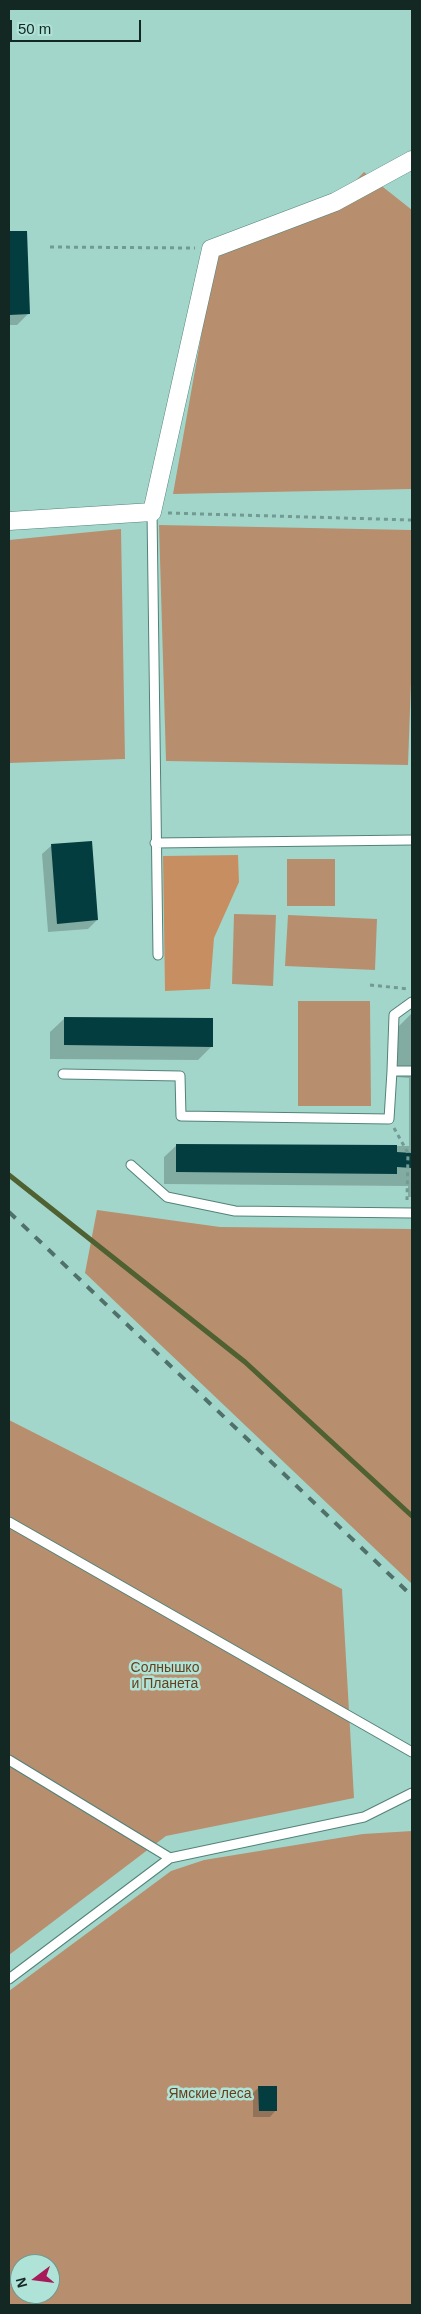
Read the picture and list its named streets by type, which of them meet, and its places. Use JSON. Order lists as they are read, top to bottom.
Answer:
{
  "parks": ["Солнышко и Планета", "Ямские леса"],
  "scale_bar": "50 m",
  "north": "left"
}
